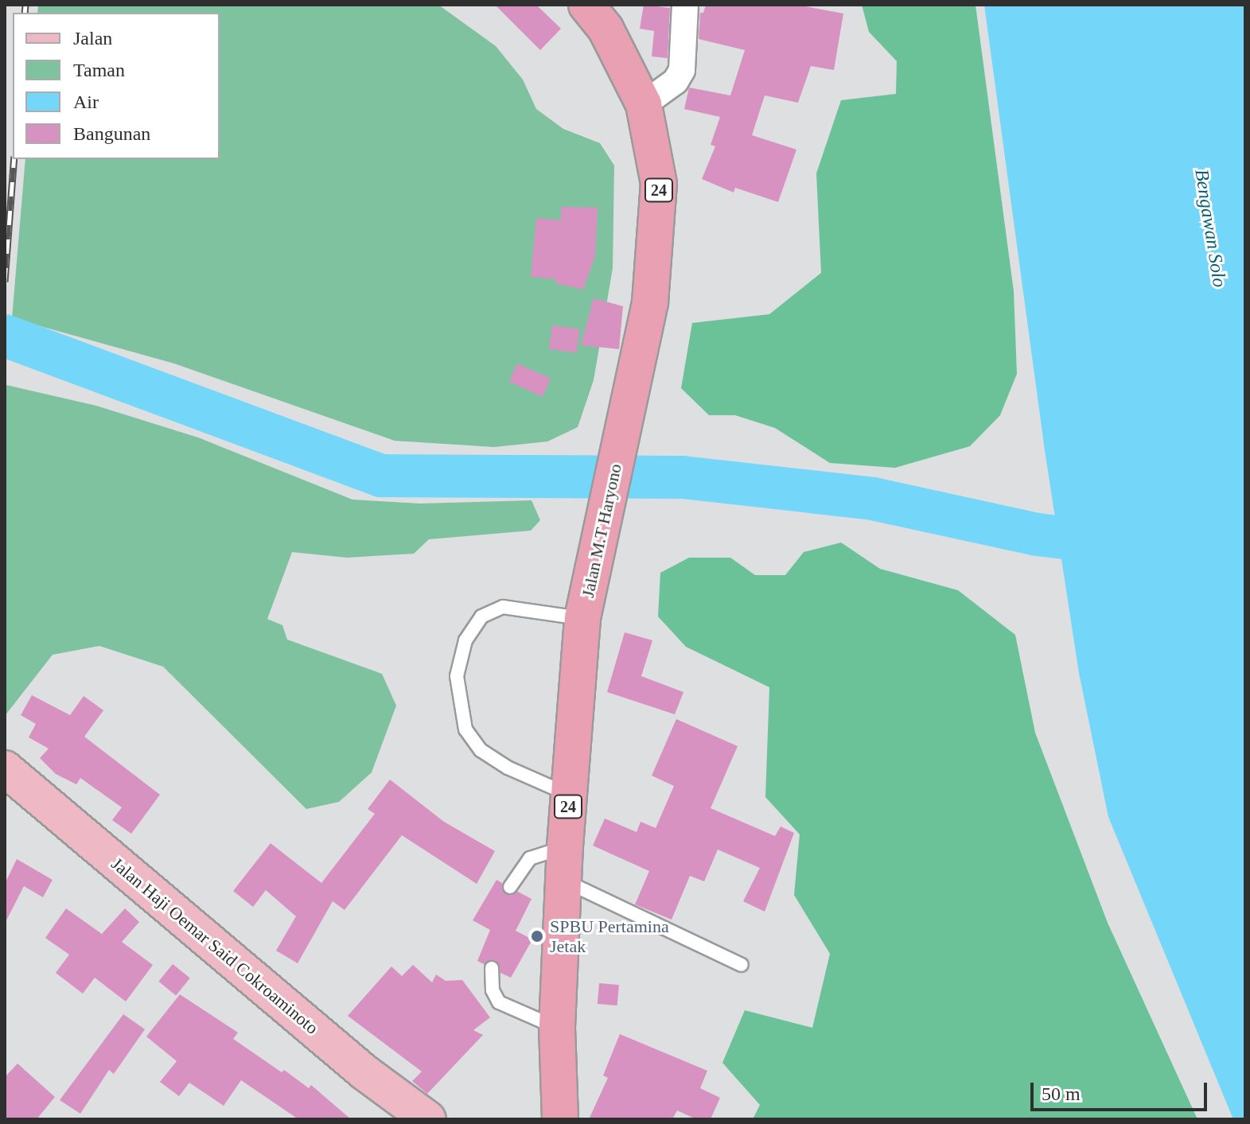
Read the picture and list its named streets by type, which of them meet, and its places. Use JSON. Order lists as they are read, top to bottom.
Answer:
{
  "streets": {
    "highway": ["24", "Jalan M.T Haryono"],
    "main road": ["Jalan Haji Oemar Said Cokroaminoto"]
  },
  "crossings": [
    ["24", "Jalan M.T Haryono"]
  ],
  "water": ["Bengawan Solo"],
  "places": ["SPBU Pertamina Jetak"],
  "legend": [
    "Jalan",
    "Taman",
    "Air",
    "Bangunan"
  ],
  "scale_bar": "50 m"
}
